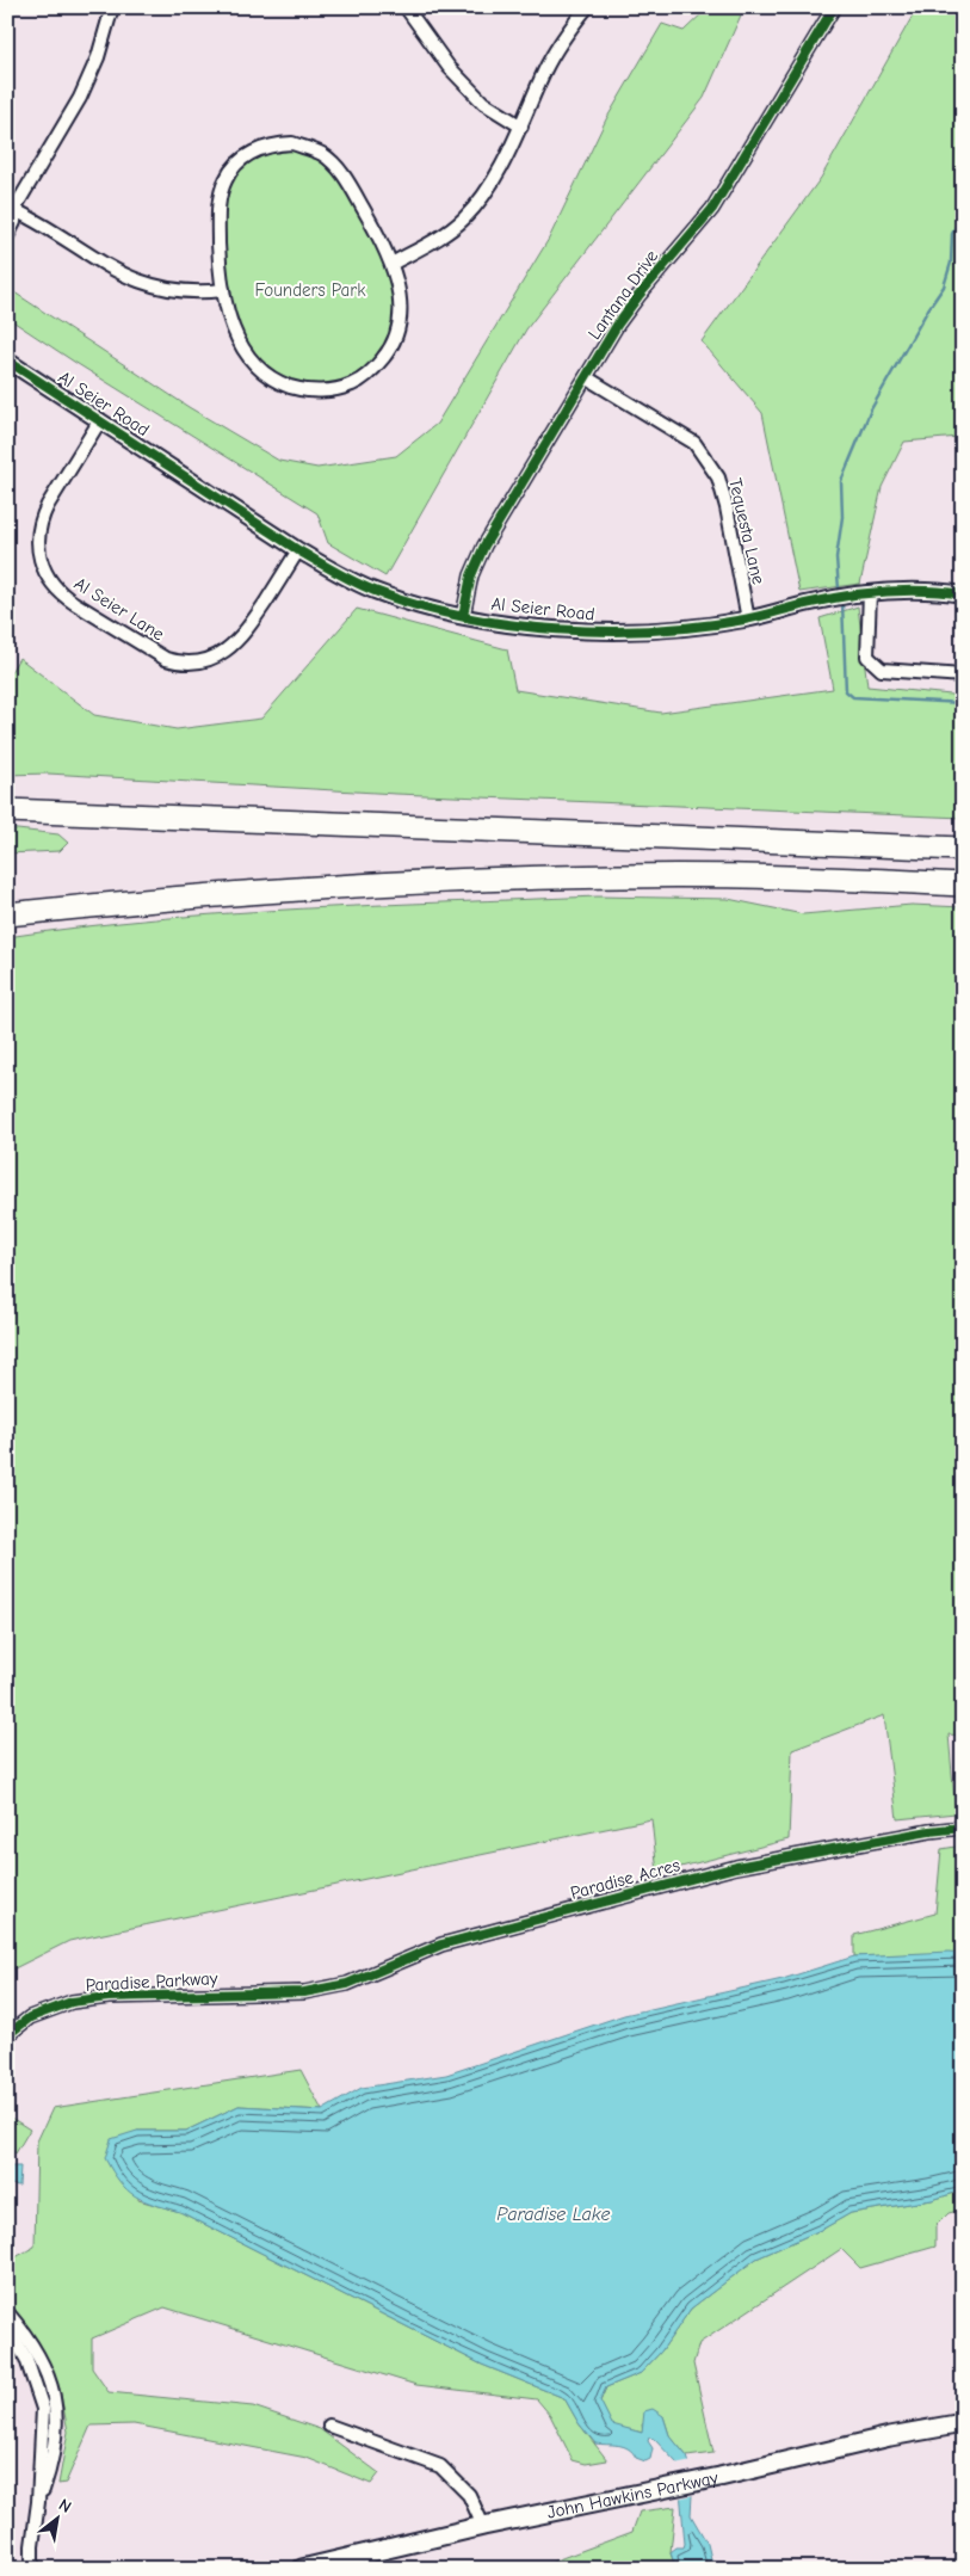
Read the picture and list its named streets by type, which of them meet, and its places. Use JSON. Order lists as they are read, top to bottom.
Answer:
{
  "streets": {
    "main road": ["John Hawkins Parkway"],
    "street": [
      "Lantana Drive",
      "Al Seier Road",
      "Tequesta Lane",
      "Al Seier Lane",
      "Paradise Acres",
      "Paradise Parkway"
    ]
  },
  "crossings": [
    ["Lantana Drive", "Al Seier Road"],
    ["Lantana Drive", "Tequesta Lane"],
    ["Al Seier Road", "Tequesta Lane"],
    ["Al Seier Road", "Al Seier Lane"],
    ["Paradise Acres", "Paradise Parkway"]
  ],
  "water": ["Paradise Lake"],
  "parks": ["Founders Park"],
  "north": "top right"
}
